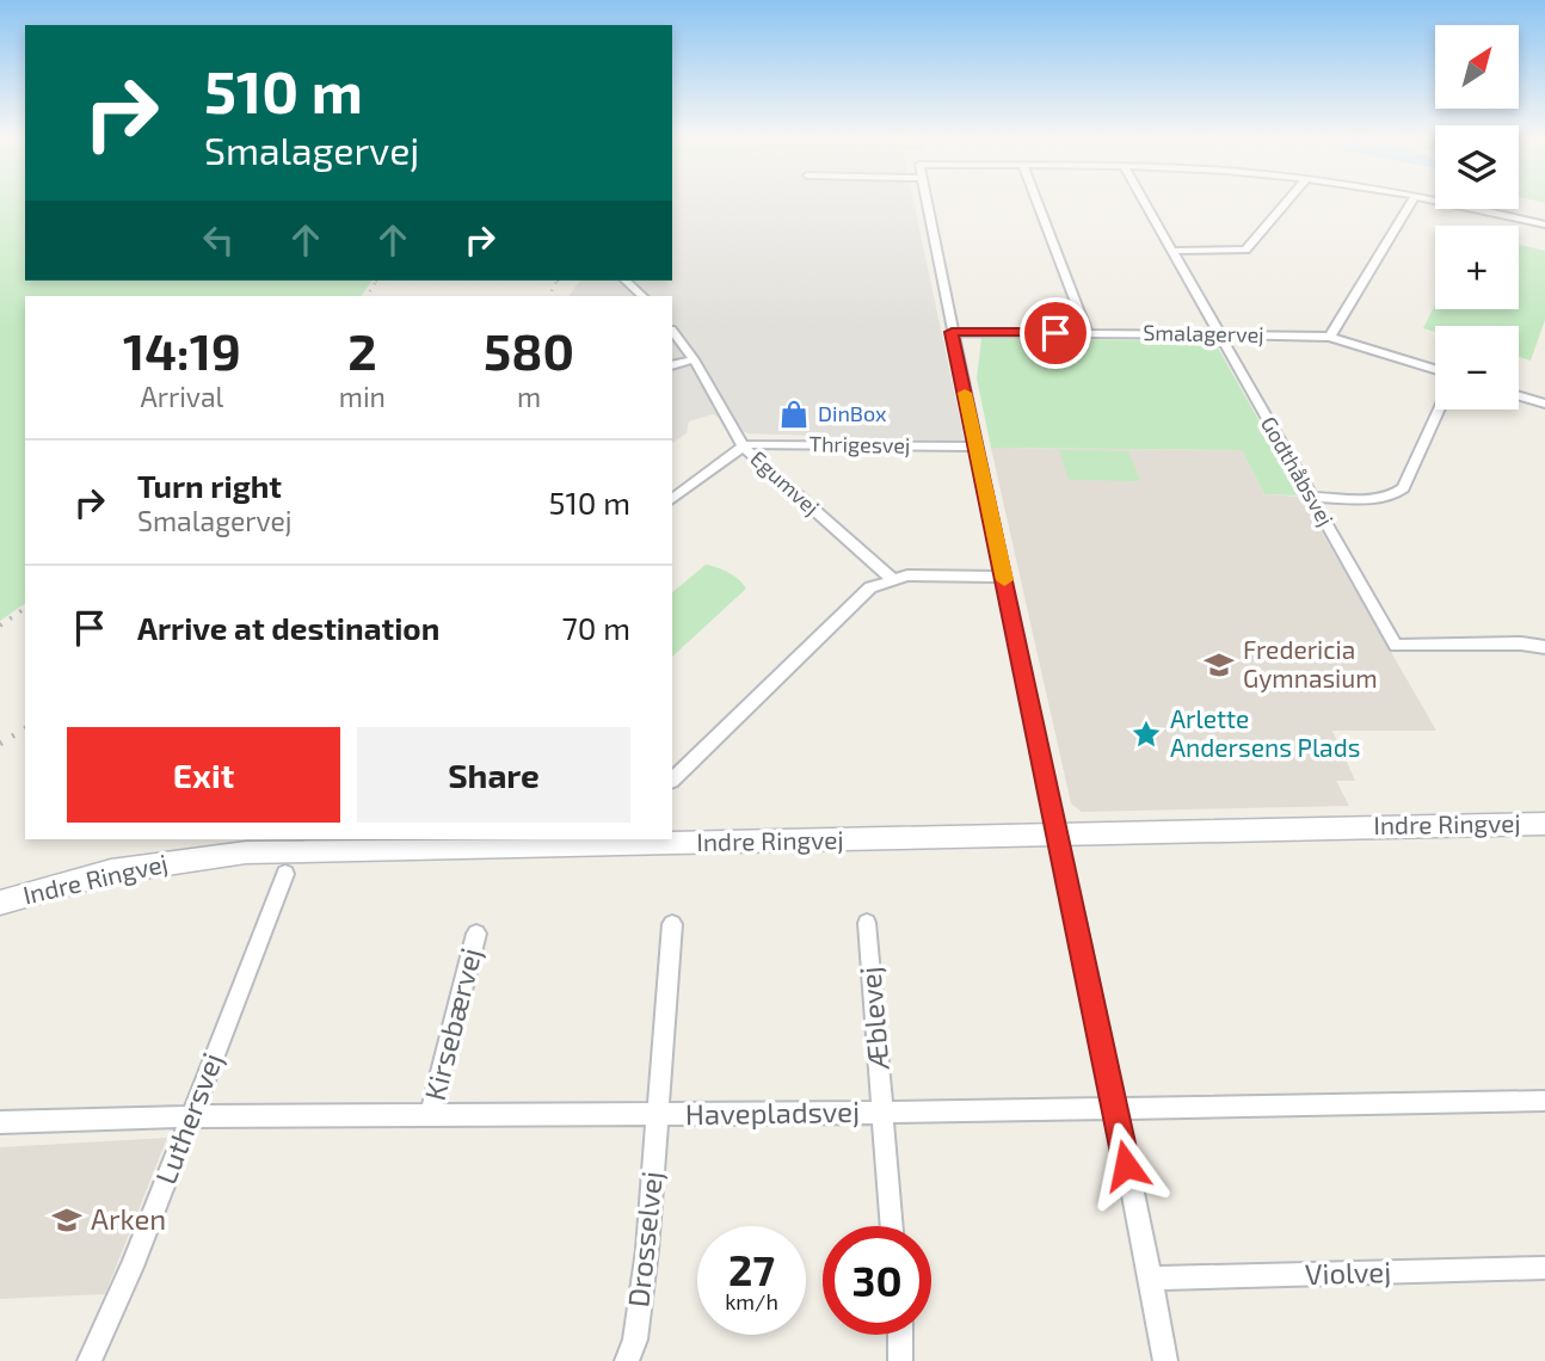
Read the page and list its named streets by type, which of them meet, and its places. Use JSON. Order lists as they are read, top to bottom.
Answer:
{
  "streets": {
    "street": [
      "Smalagervej",
      "Thrigesvej",
      "Godthåbsvej",
      "Egumvej",
      "Indre Ringvej",
      "Æblevej",
      "Kirsebærvej",
      "Havepladsvej",
      "Luthersvej",
      "Drosselvej",
      "Violvej"
    ]
  },
  "crossings": [
    ["Smalagervej", "Godthåbsvej"],
    ["Thrigesvej", "Egumvej"],
    ["Indre Ringvej", "Luthersvej"],
    ["Æblevej", "Havepladsvej"],
    ["Kirsebærvej", "Havepladsvej"],
    ["Havepladsvej", "Luthersvej"],
    ["Havepladsvej", "Drosselvej"]
  ],
  "places": {
    "shop": ["DinBox"],
    "school or university": ["Fredericia Gymnasium", "Arken"],
    "place": ["Arlette Andersens Plads"]
  },
  "north": "top right",
  "page": {
    "map_buttons": ["+", "−"],
    "turn": ["510 m", "Smalagervej"],
    "eta": [
      "14:19",
      "Arrival",
      "2",
      "min",
      "580",
      "m"
    ],
    "list": [
      {
        "name": "Turn right",
        "note": "Smalagervej",
        "value": "510 m"
      },
      {
        "name": "Arrive at destination",
        "value": "70 m"
      }
    ],
    "buttons": ["Exit", "Share"],
    "speed": "27 km/h",
    "limit": "30"
  }
}
